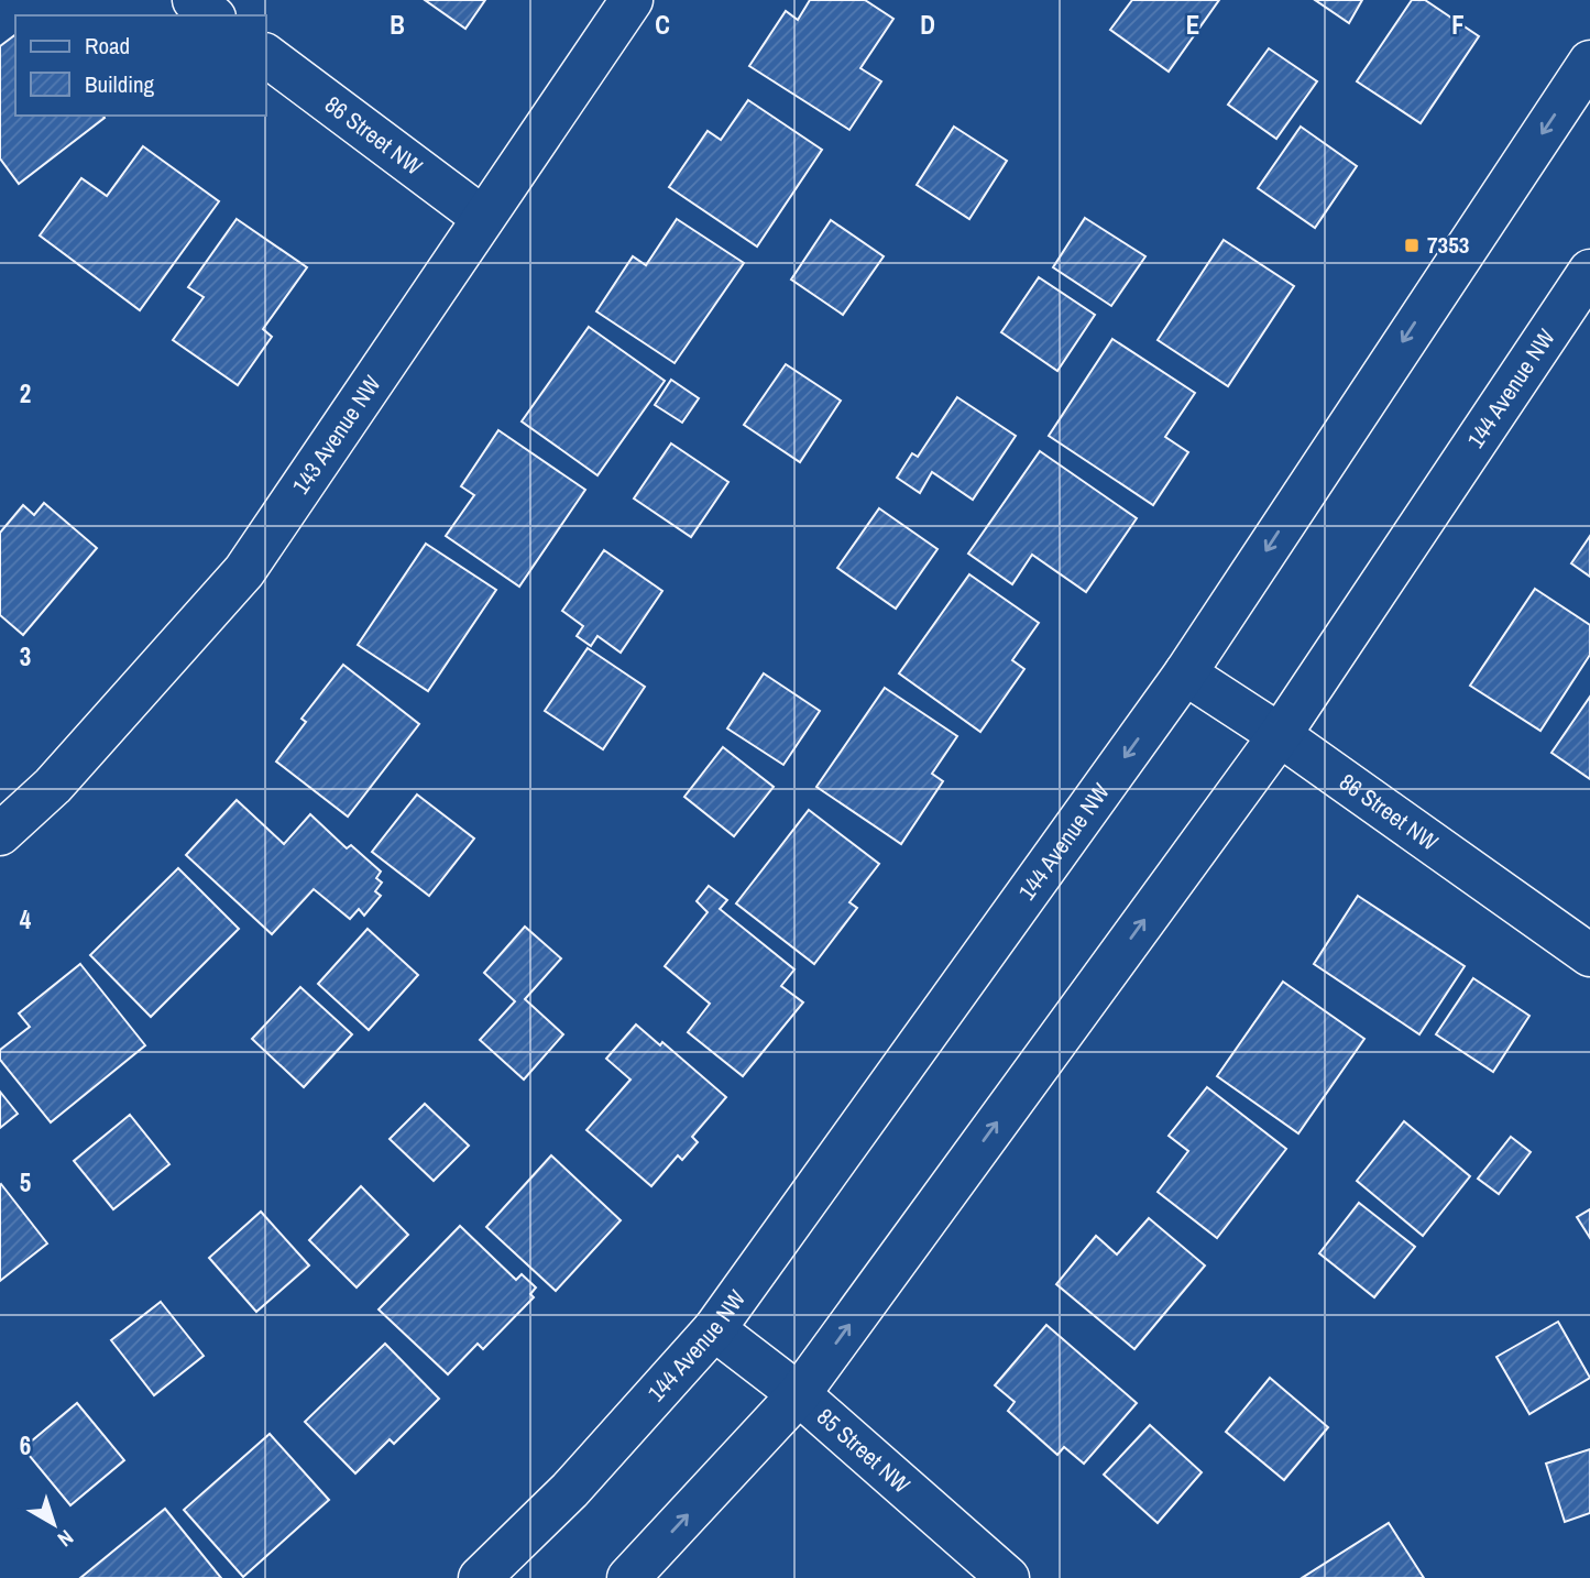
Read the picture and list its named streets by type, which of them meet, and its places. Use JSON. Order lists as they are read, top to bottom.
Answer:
{
  "streets": {
    "street": [
      "86 Street NW",
      "144 Avenue NW",
      "143 Avenue NW",
      "85 Street NW"
    ]
  },
  "crossings": [
    ["86 Street NW", "144 Avenue NW"],
    ["86 Street NW", "143 Avenue NW"],
    ["144 Avenue NW", "85 Street NW"]
  ],
  "places": {
    "transit": ["7353"]
  },
  "legend": ["Road", "Building"],
  "north": "bottom right",
  "grid": {
    "columns": [
      "B",
      "C",
      "D",
      "E",
      "F"
    ],
    "rows": [
      "2",
      "3",
      "4",
      "5",
      "6"
    ]
  }
}
